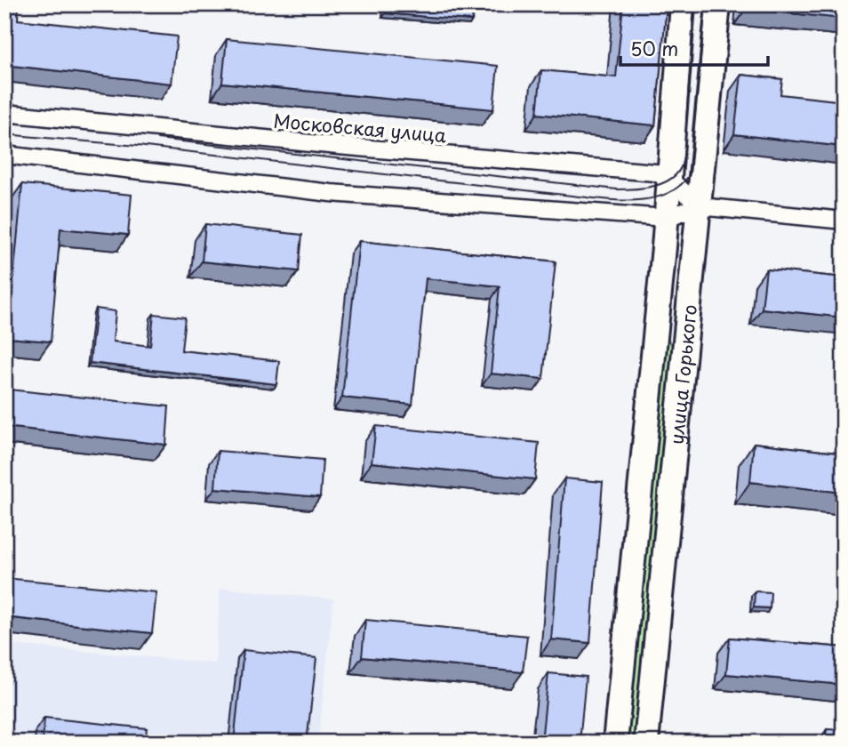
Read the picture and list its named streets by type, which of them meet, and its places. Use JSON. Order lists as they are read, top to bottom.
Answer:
{
  "streets": {
    "main road": ["улица Горького"],
    "street": ["Московская улица"]
  },
  "crossings": [
    ["Московская улица", "улица Горького"]
  ],
  "scale_bar": "50 m"
}
